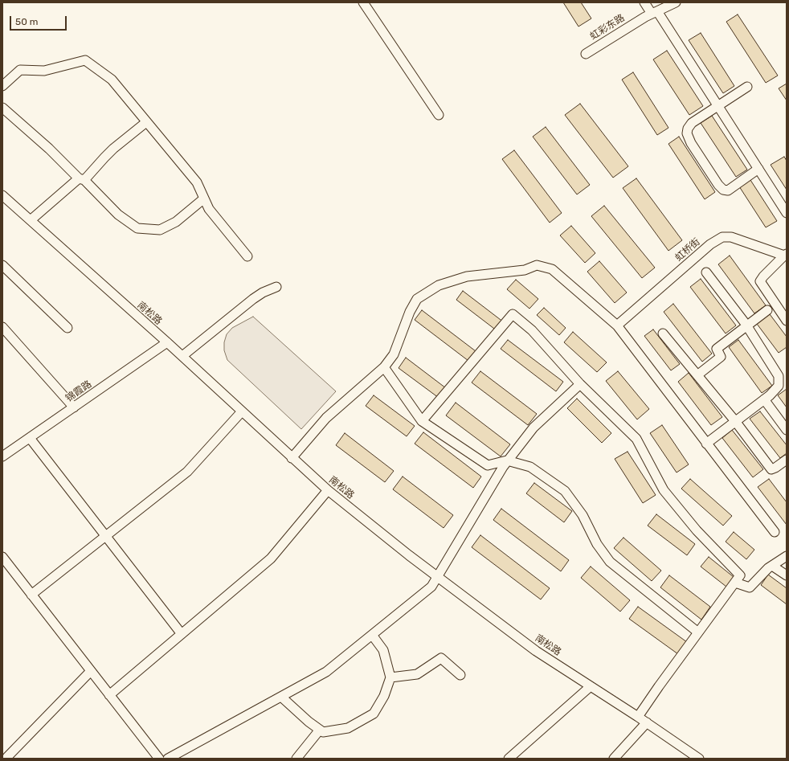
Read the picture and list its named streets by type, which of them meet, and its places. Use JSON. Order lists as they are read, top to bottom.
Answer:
{
  "streets": {
    "street": [
      "虹彩东路",
      "虹桥街",
      "南松路",
      "锦霞路"
    ]
  },
  "crossings": [
    ["南松路", "锦霞路"]
  ],
  "scale_bar": "50 m"
}
